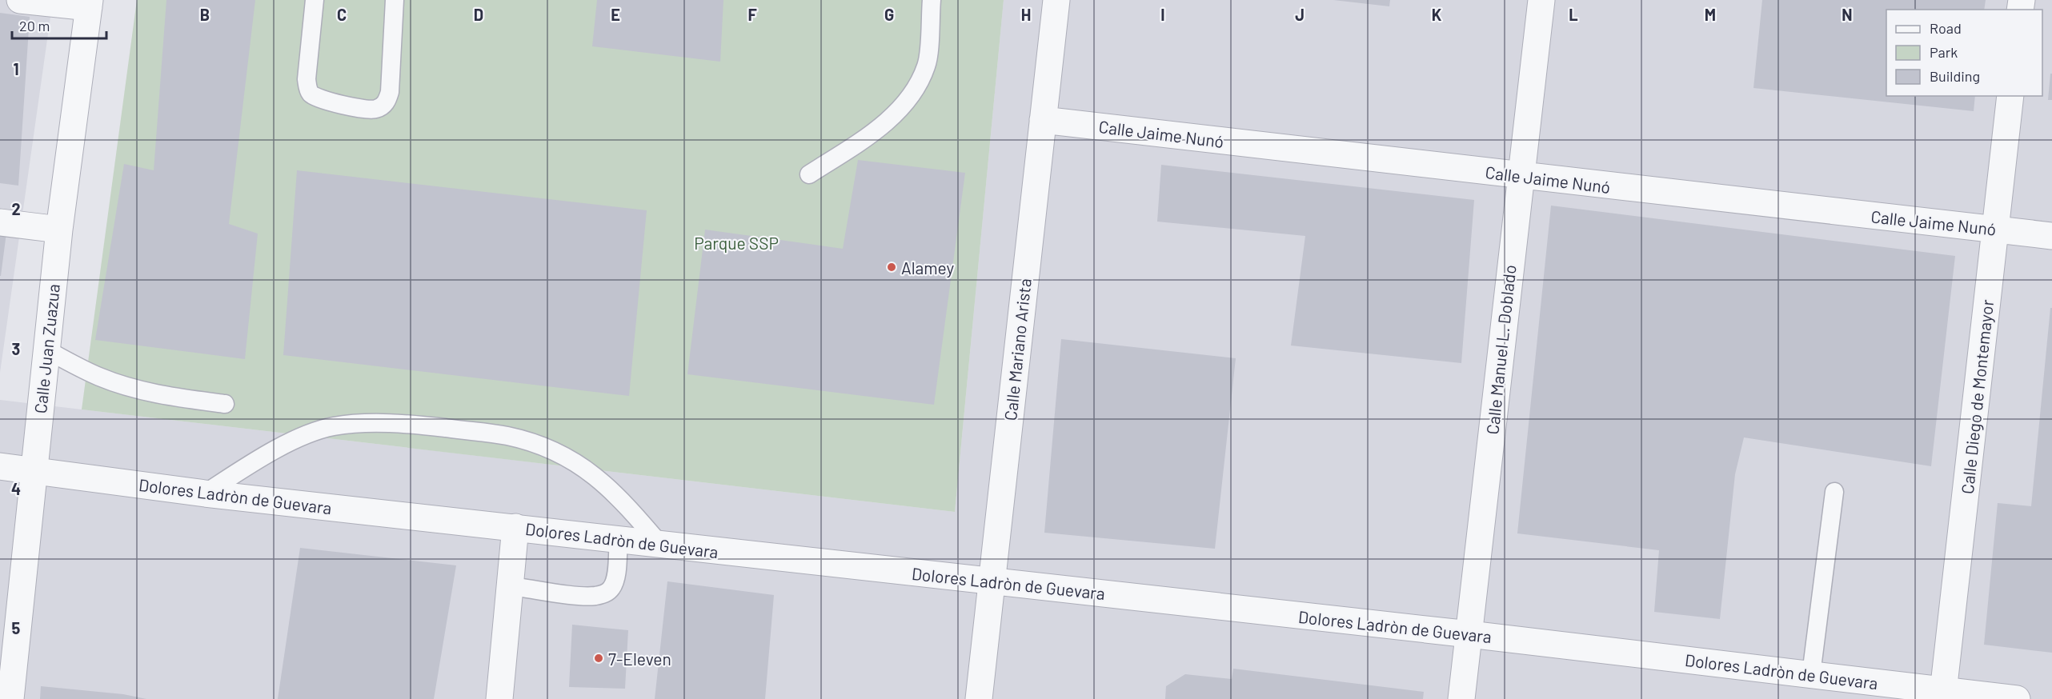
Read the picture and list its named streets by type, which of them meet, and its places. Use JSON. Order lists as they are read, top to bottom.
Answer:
{
  "streets": {
    "street": [
      "Calle Jaime Nunó",
      "Calle Juan Zuazua",
      "Calle Mariano Arista",
      "Calle Manuel L. Doblado",
      "Calle Diego de Montemayor",
      "Dolores Ladròn de Guevara"
    ]
  },
  "crossings": [
    ["Calle Jaime Nunó", "Calle Mariano Arista"],
    ["Calle Jaime Nunó", "Calle Manuel L. Doblado"],
    ["Calle Jaime Nunó", "Calle Diego de Montemayor"],
    ["Calle Juan Zuazua", "Dolores Ladròn de Guevara"],
    ["Calle Mariano Arista", "Dolores Ladròn de Guevara"],
    ["Calle Manuel L. Doblado", "Dolores Ladròn de Guevara"],
    ["Calle Diego de Montemayor", "Dolores Ladròn de Guevara"]
  ],
  "parks": ["Parque SSP"],
  "places": ["Alamey", "7-Eleven"],
  "legend": ["Road", "Park", "Building"],
  "scale_bar": "20 m",
  "grid": {
    "columns": [
      "B",
      "C",
      "D",
      "E",
      "F",
      "G",
      "H",
      "I",
      "J",
      "K",
      "L",
      "M",
      "N"
    ],
    "rows": [
      "1",
      "2",
      "3",
      "4",
      "5"
    ]
  }
}
